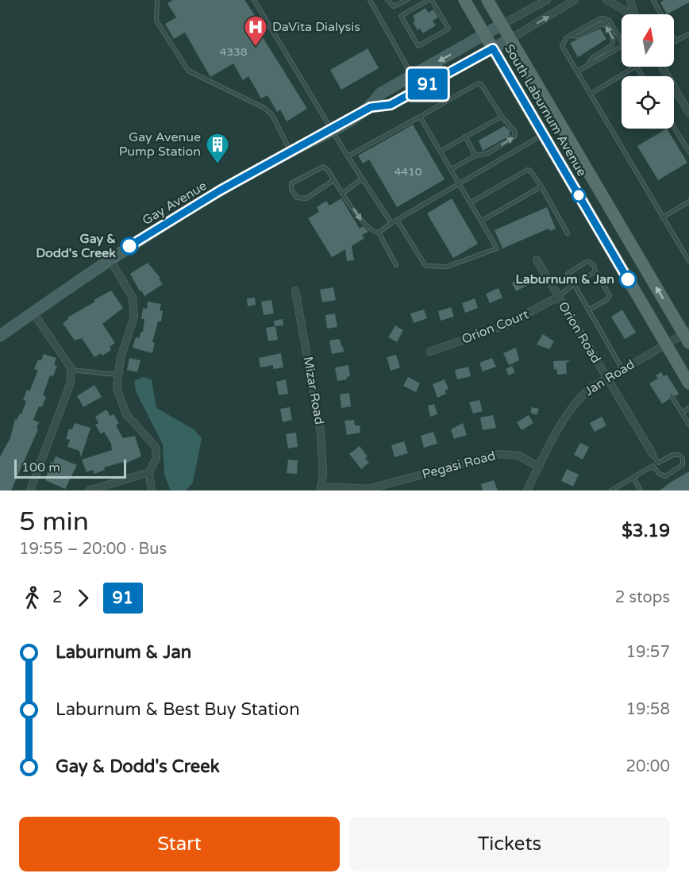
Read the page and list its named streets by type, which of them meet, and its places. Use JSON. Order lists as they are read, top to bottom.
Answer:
{
  "streets": {
    "main road": ["South Laburnum Avenue"],
    "street": [
      "Gay Avenue",
      "Orion Court",
      "Orion Road",
      "Jan Road",
      "Mizar Road",
      "Pegasi Road"
    ]
  },
  "crossings": [
    ["South Laburnum Avenue", "Gay Avenue"],
    ["South Laburnum Avenue", "Jan Road"],
    ["Orion Court", "Orion Road"],
    ["Orion Road", "Jan Road"],
    ["Jan Road", "Pegasi Road"],
    ["Mizar Road", "Pegasi Road"]
  ],
  "places": {
    "hospital": ["DaVita Dialysis"],
    "building": ["Gay Avenue Pump Station"],
    "other": ["Gay & Dodd's Creek", "Laburnum & Jan"]
  },
  "lines": ["bus line 91"],
  "house_numbers": ["4338", "4410"],
  "scale_bar": "100 m",
  "north": "top",
  "page": {
    "on_map": "91",
    "scale": "100 m",
    "heading": ["5 min", "19:55 – 20:00 · Bus", "$3.19"],
    "legs": ["2", "91", "2 stops"],
    "list": [
      {
        "name": "Laburnum & Jan",
        "value": "19:57"
      },
      {
        "name": "Laburnum & Best Buy Station",
        "value": "19:58"
      },
      {
        "name": "Gay & Dodd's Creek",
        "value": "20:00"
      }
    ],
    "buttons": ["Start", "Tickets"]
  }
}
